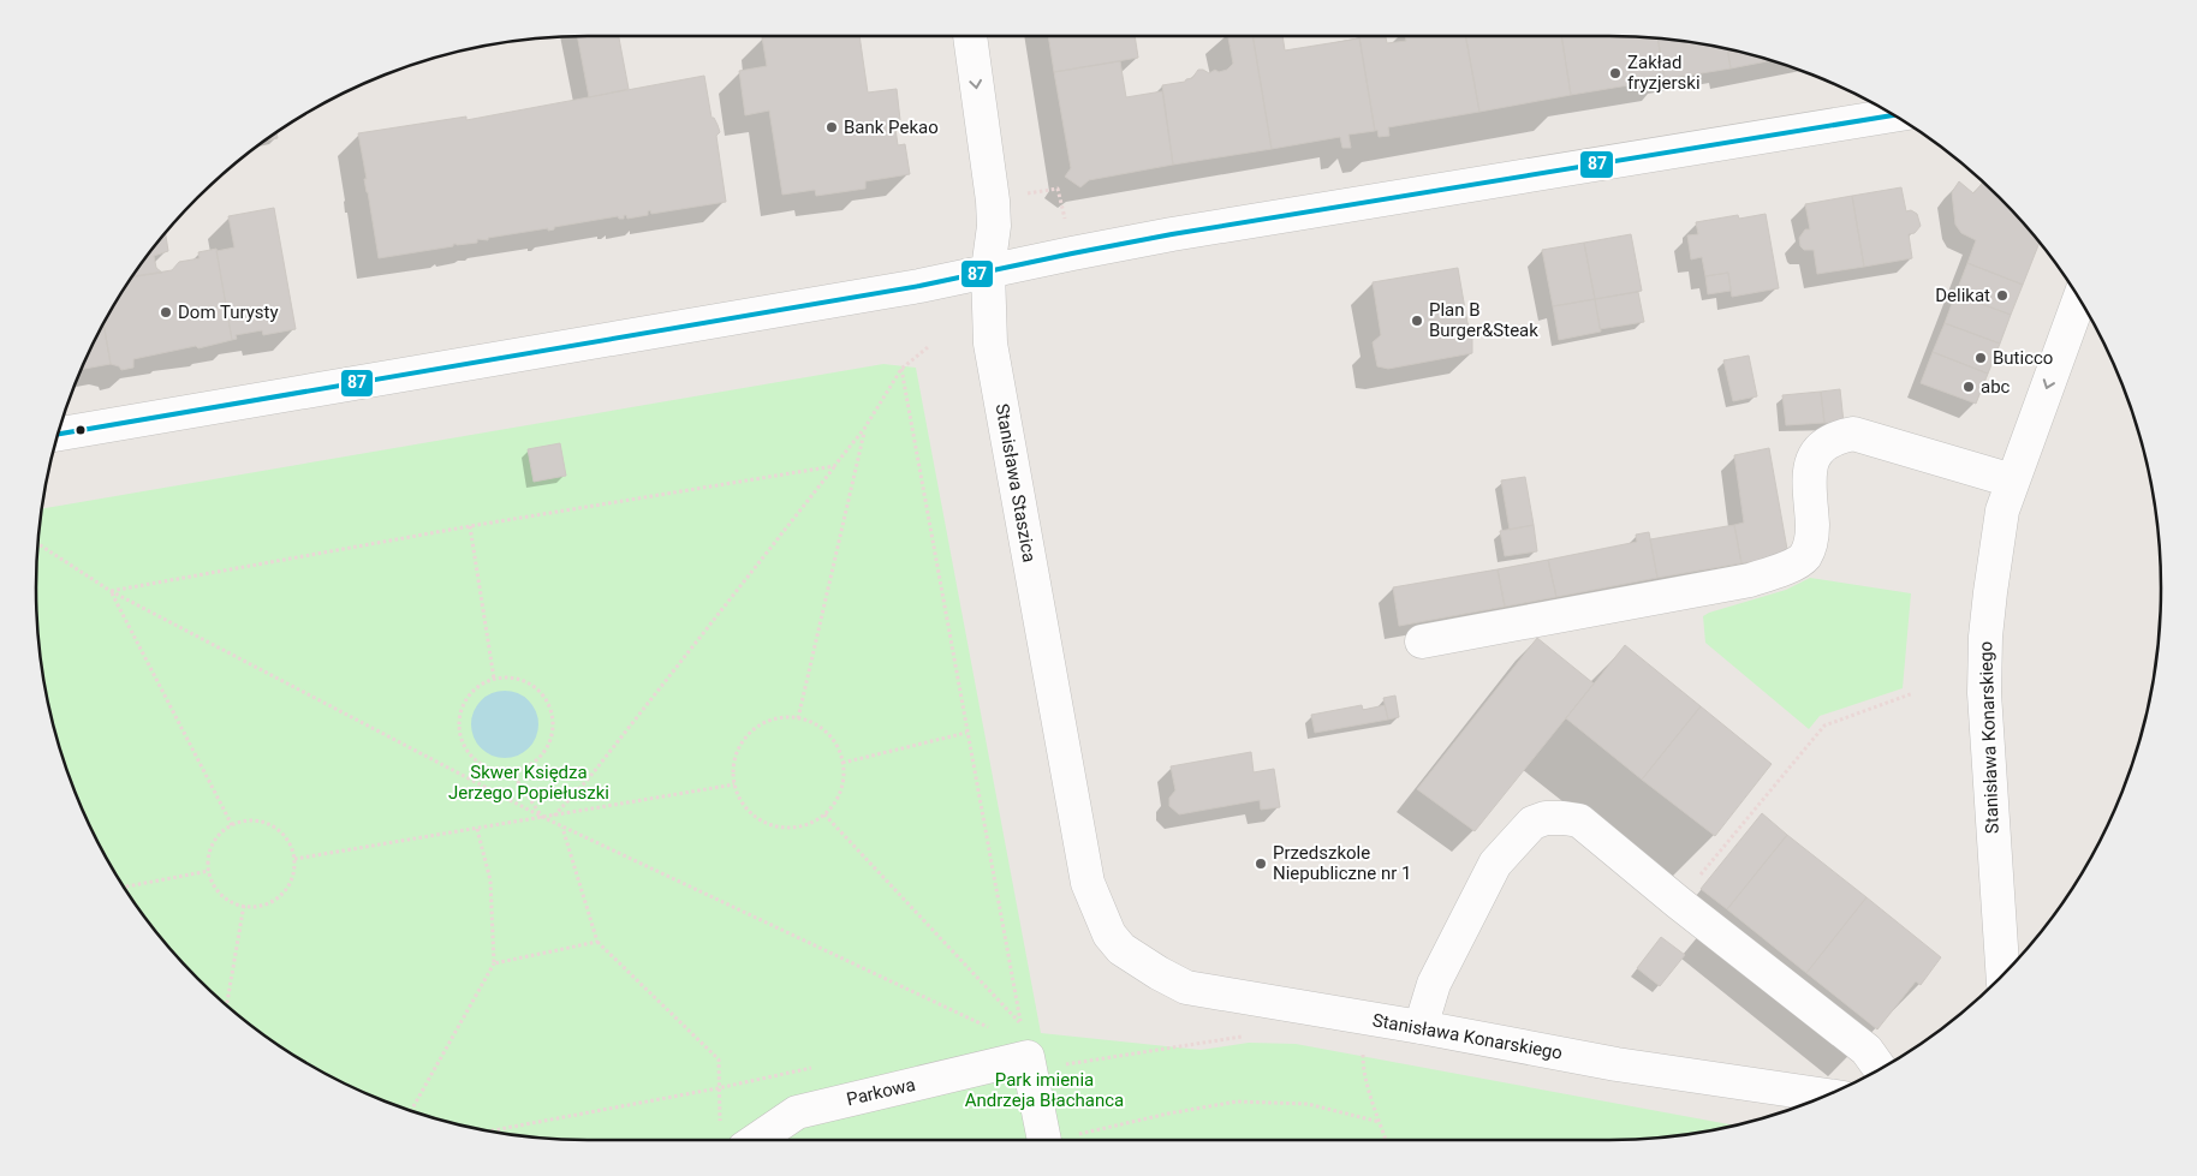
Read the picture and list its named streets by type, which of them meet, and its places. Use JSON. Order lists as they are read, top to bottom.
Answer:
{
  "streets": {
    "street": ["Stanisława Staszica", "Stanisława Konarskiego", "Parkowa"]
  },
  "crossings": [
    ["Stanisława Staszica", "Stanisława Konarskiego"]
  ],
  "parks": ["Skwer Księdza Jerzego Popiełuszki", "Park imienia Andrzeja Błachanca"],
  "places": [
    "Zakład fryzjerski",
    "Bank Pekao",
    "Delikat",
    "Dom Turysty",
    "Plan B Burger&Steak",
    "Buticco",
    "abc",
    "Przedszkole Niepubliczne nr 1"
  ],
  "lines": ["transit line 87"]
}
